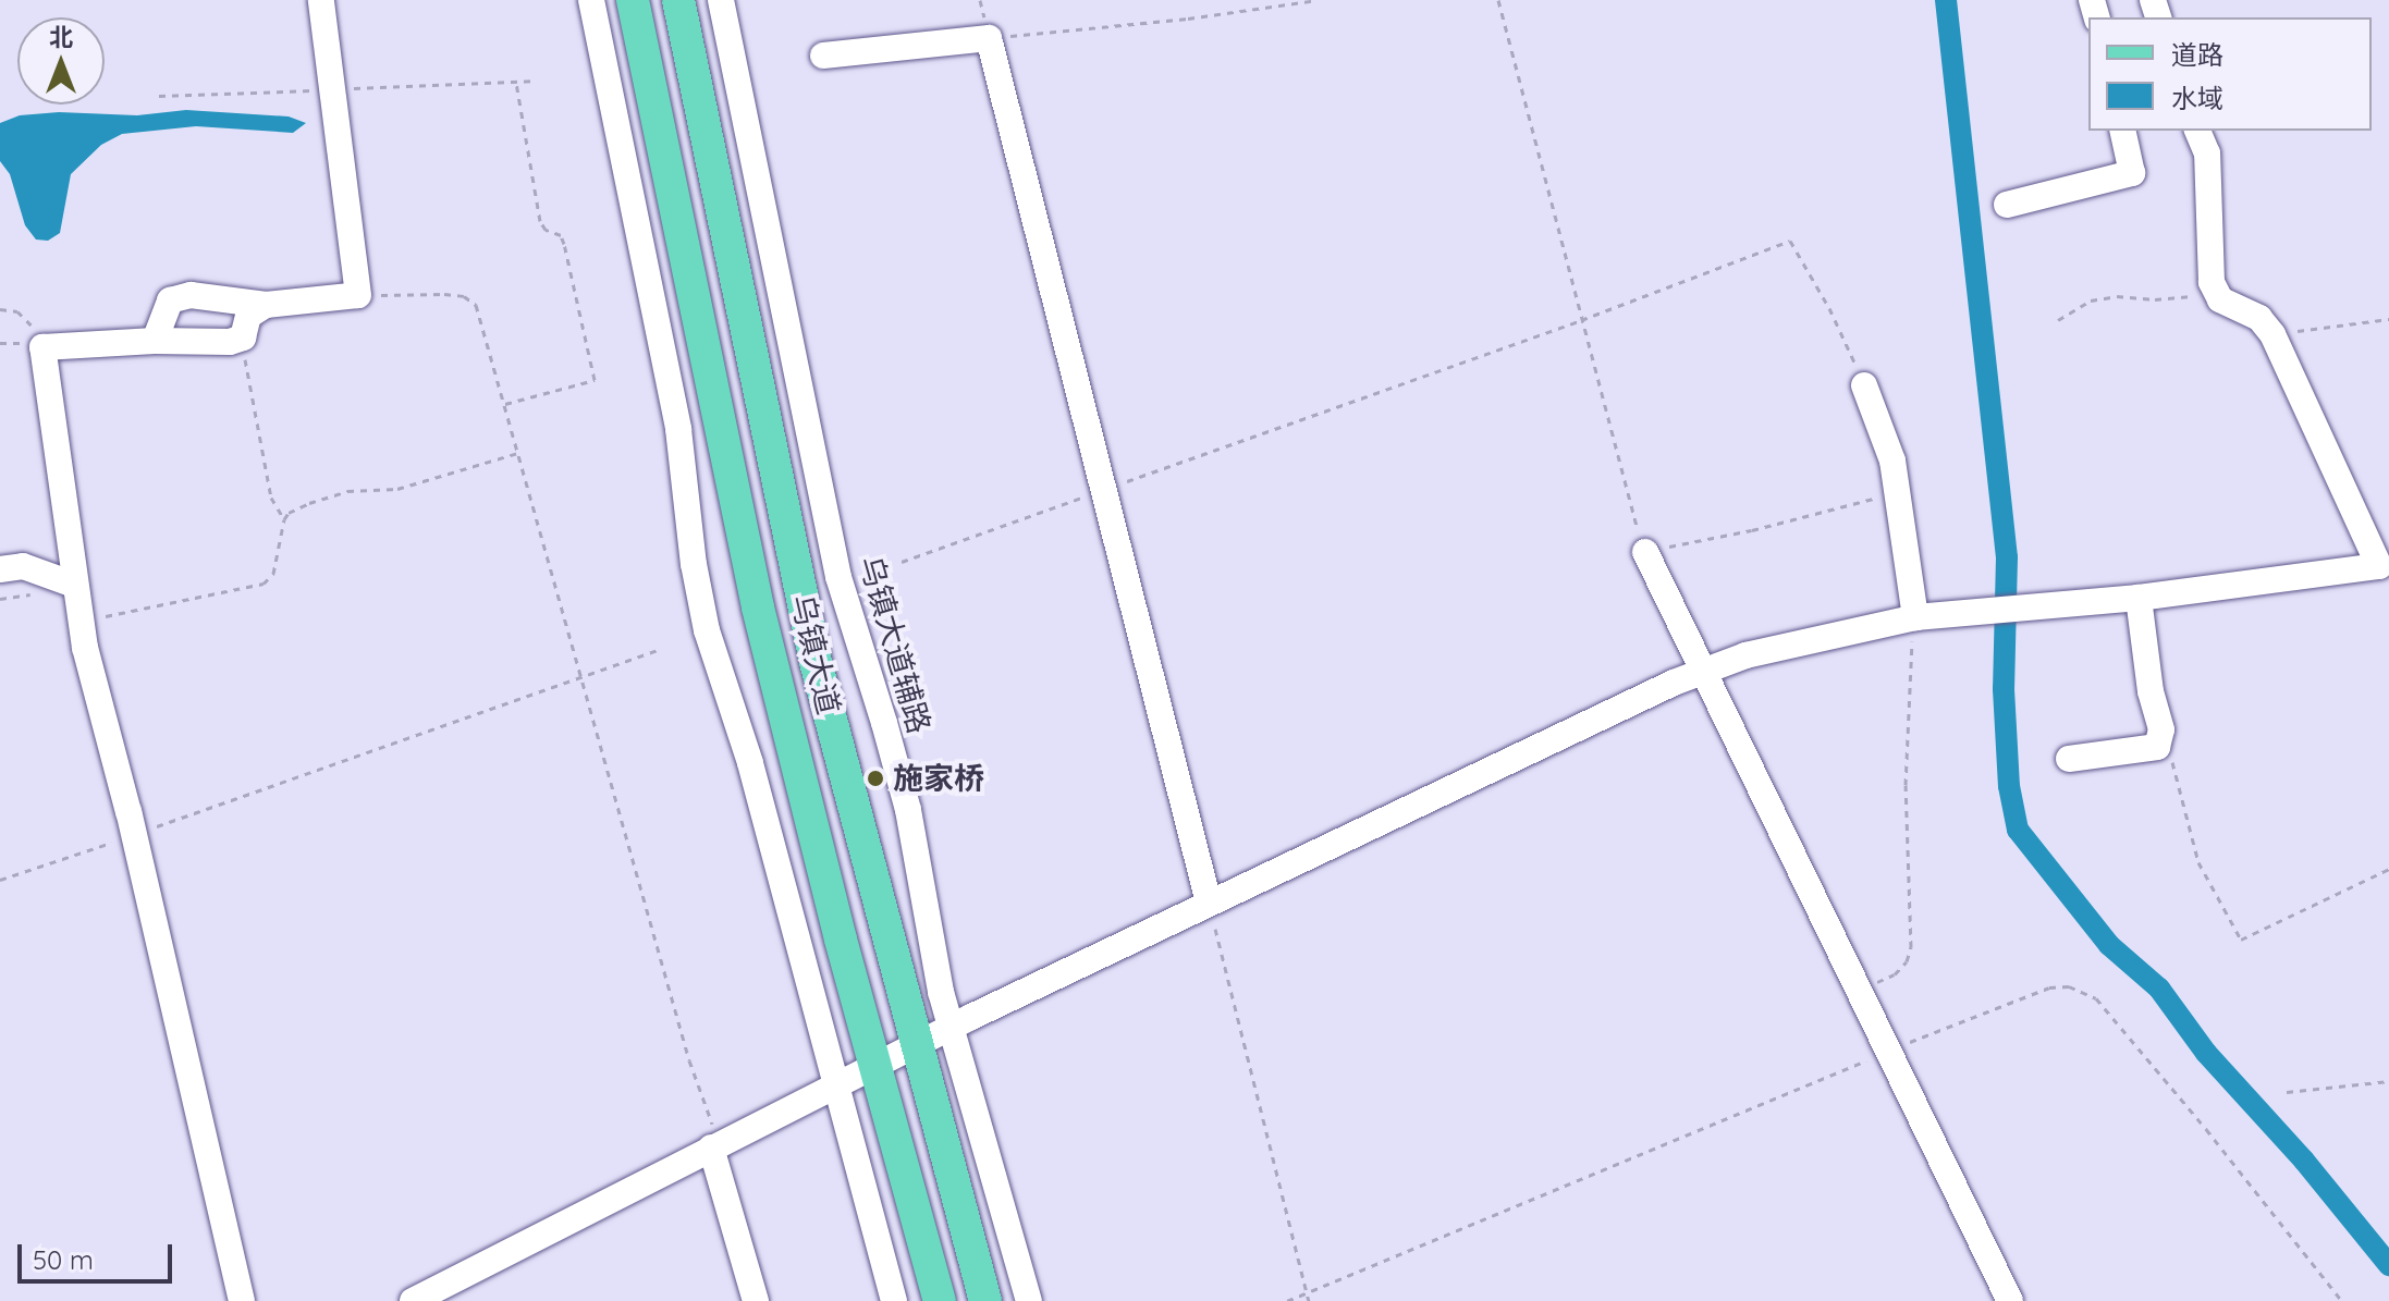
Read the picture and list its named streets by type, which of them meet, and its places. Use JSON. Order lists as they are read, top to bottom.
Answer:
{
  "streets": {
    "main road": ["乌镇大道"],
    "street": ["乌镇大道辅路"]
  },
  "places": ["施家桥"],
  "legend": ["道路", "水域"],
  "scale_bar": "50 m",
  "north": "top"
}
